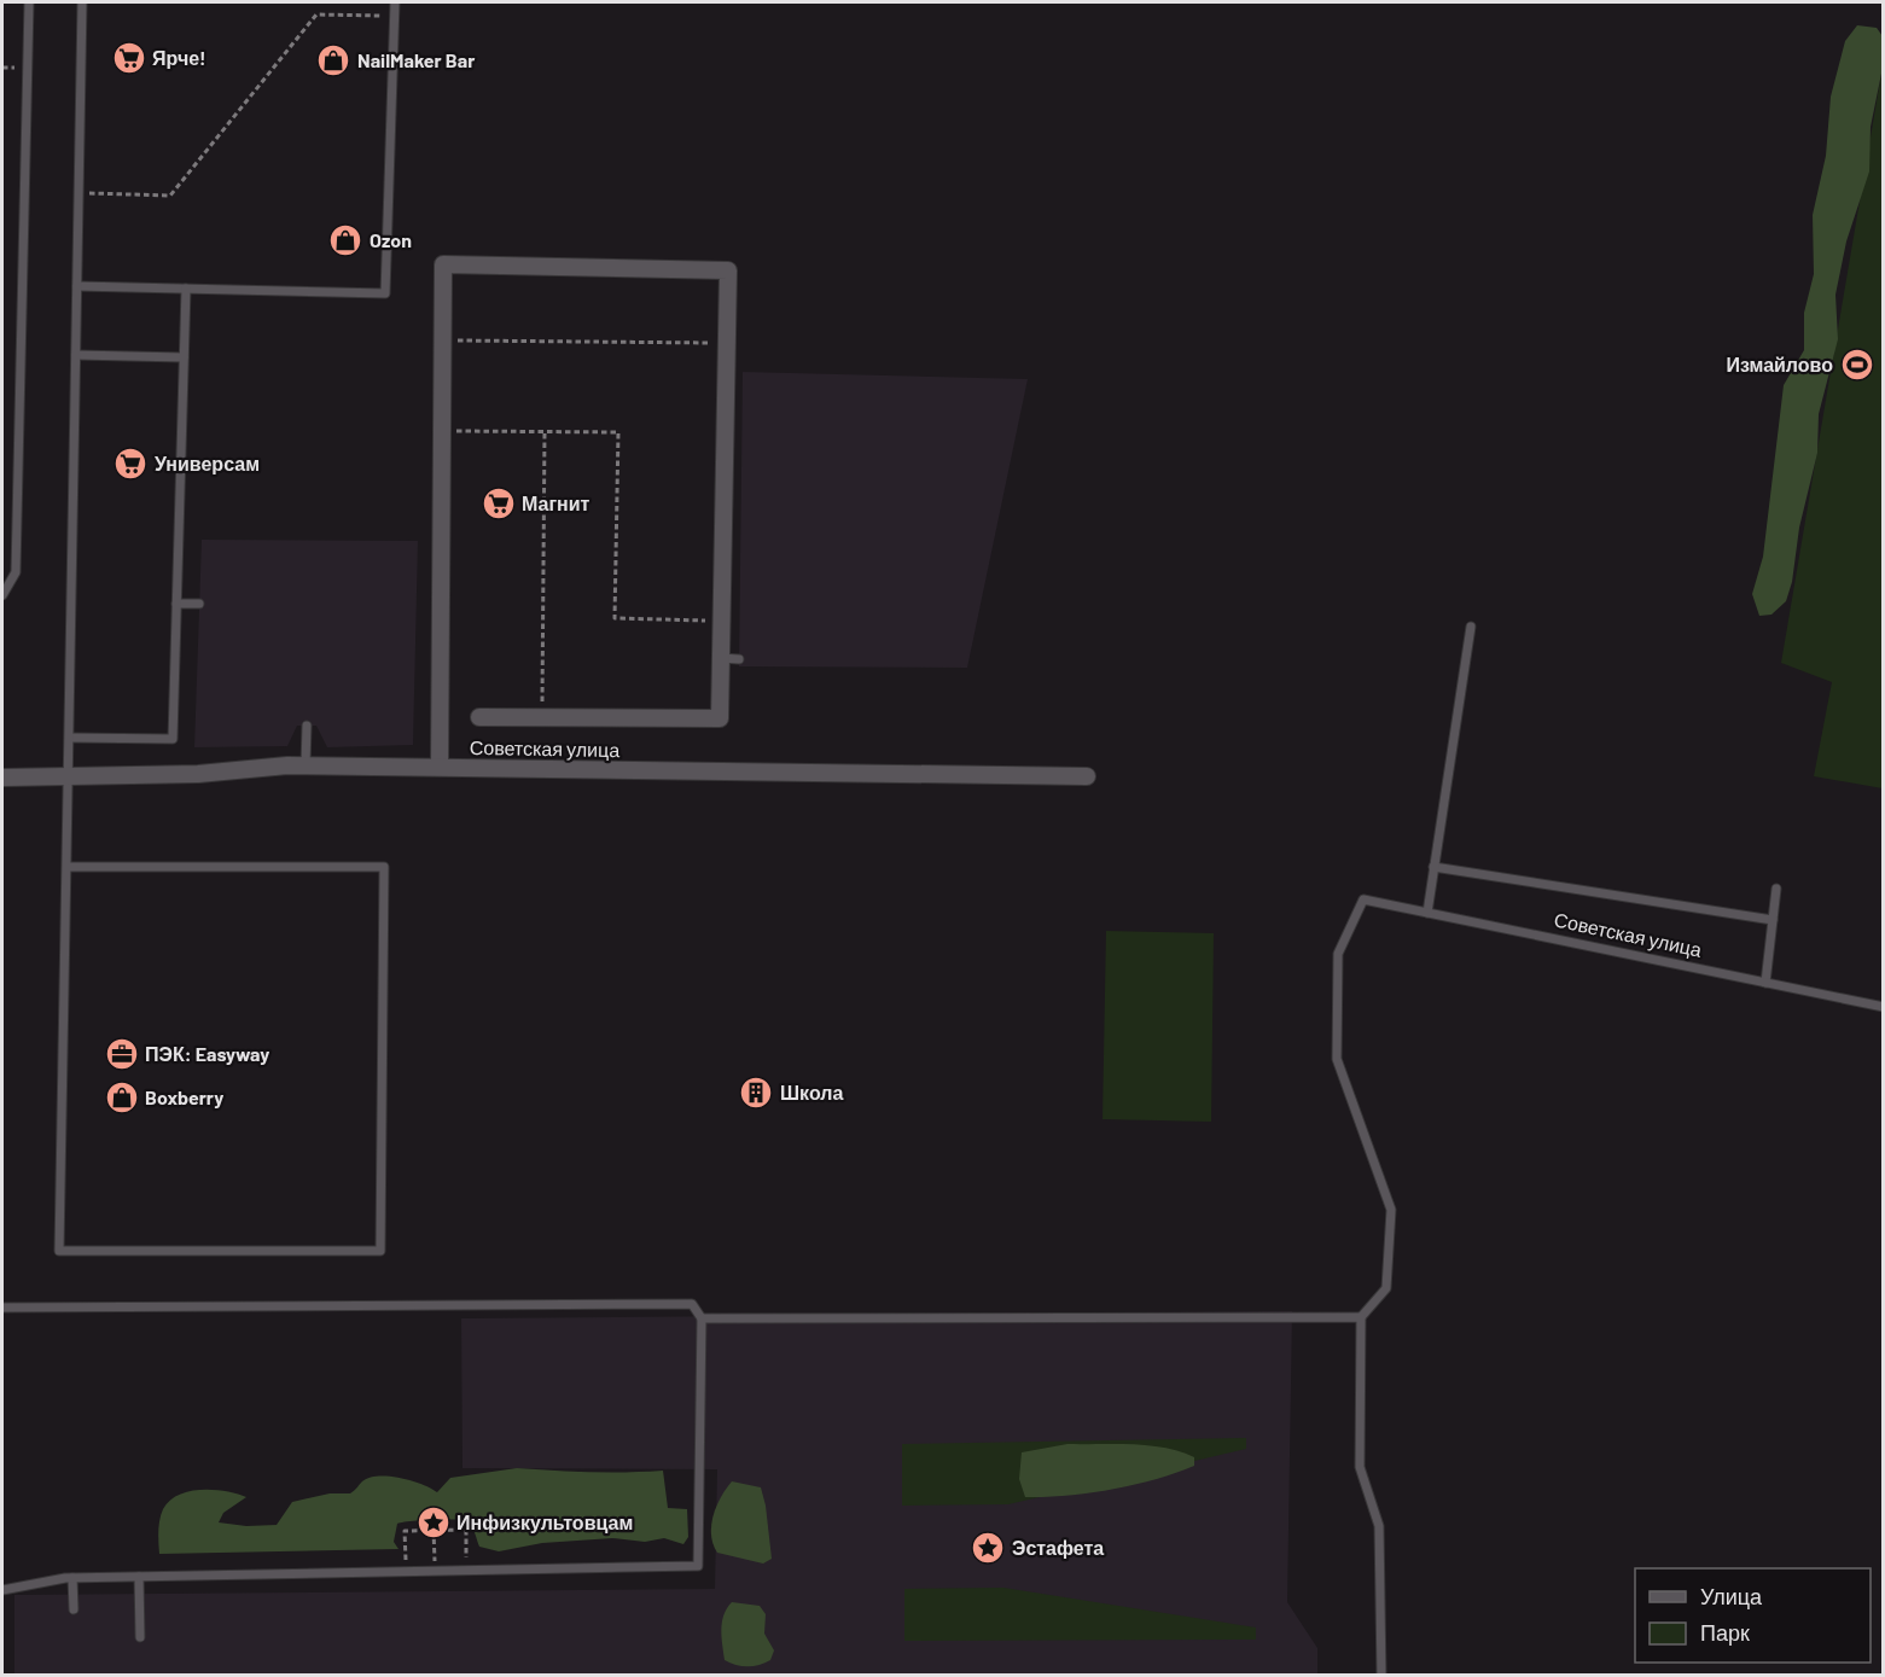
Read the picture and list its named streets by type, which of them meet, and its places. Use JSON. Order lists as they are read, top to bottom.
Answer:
{
  "streets": {
    "street": ["Советская улица"]
  },
  "places": {
    "supermarket": ["Ярче!", "Универсам", "Магнит"],
    "shop": ["NailMaker Bar", "Ozon", "Boxberry"],
    "sports": ["Измайлово"],
    "office": ["ПЭК: Easyway"],
    "building": ["Школа"],
    "place": ["Инфизкультовцам", "Эстафета"]
  },
  "legend": ["Улица", "Парк"]
}
